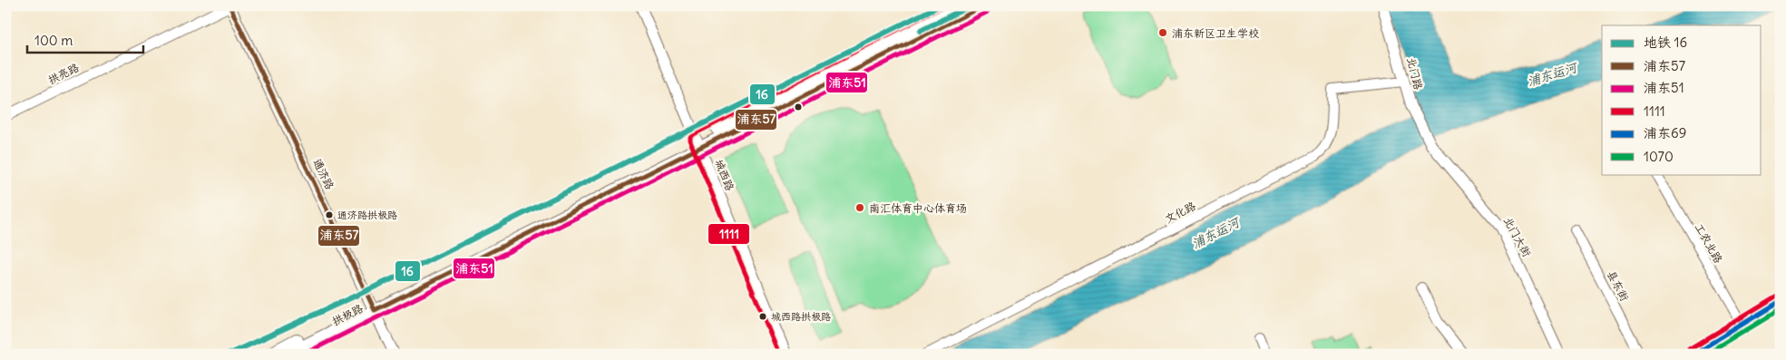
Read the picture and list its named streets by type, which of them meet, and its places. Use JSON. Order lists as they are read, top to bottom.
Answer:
{
  "streets": {
    "main road": ["拱极路"],
    "street": [
      "拱亮路",
      "北门路",
      "通济路",
      "城西路",
      "文化路",
      "北门大街",
      "工农北路",
      "县东街"
    ]
  },
  "crossings": [
    ["拱亮路", "通济路"],
    ["北门路", "文化路"],
    ["北门路", "北门大街"],
    ["通济路", "拱极路"],
    ["城西路", "拱极路"]
  ],
  "water": ["浦东运河"],
  "places": [
    "浦东新区卫生学校",
    "南汇体育中心体育场",
    "通济路拱极路",
    "城西路拱极路"
  ],
  "lines": [
    "metro line 16",
    "transit line 浦东57",
    "transit line 1111",
    "transit line 浦东51",
    "transit line 浦东69",
    "transit line 1070"
  ],
  "legend": [
    "地铁 16",
    "浦东57",
    "浦东51",
    "1111",
    "浦东69",
    "1070"
  ],
  "scale_bar": "100 m"
}
